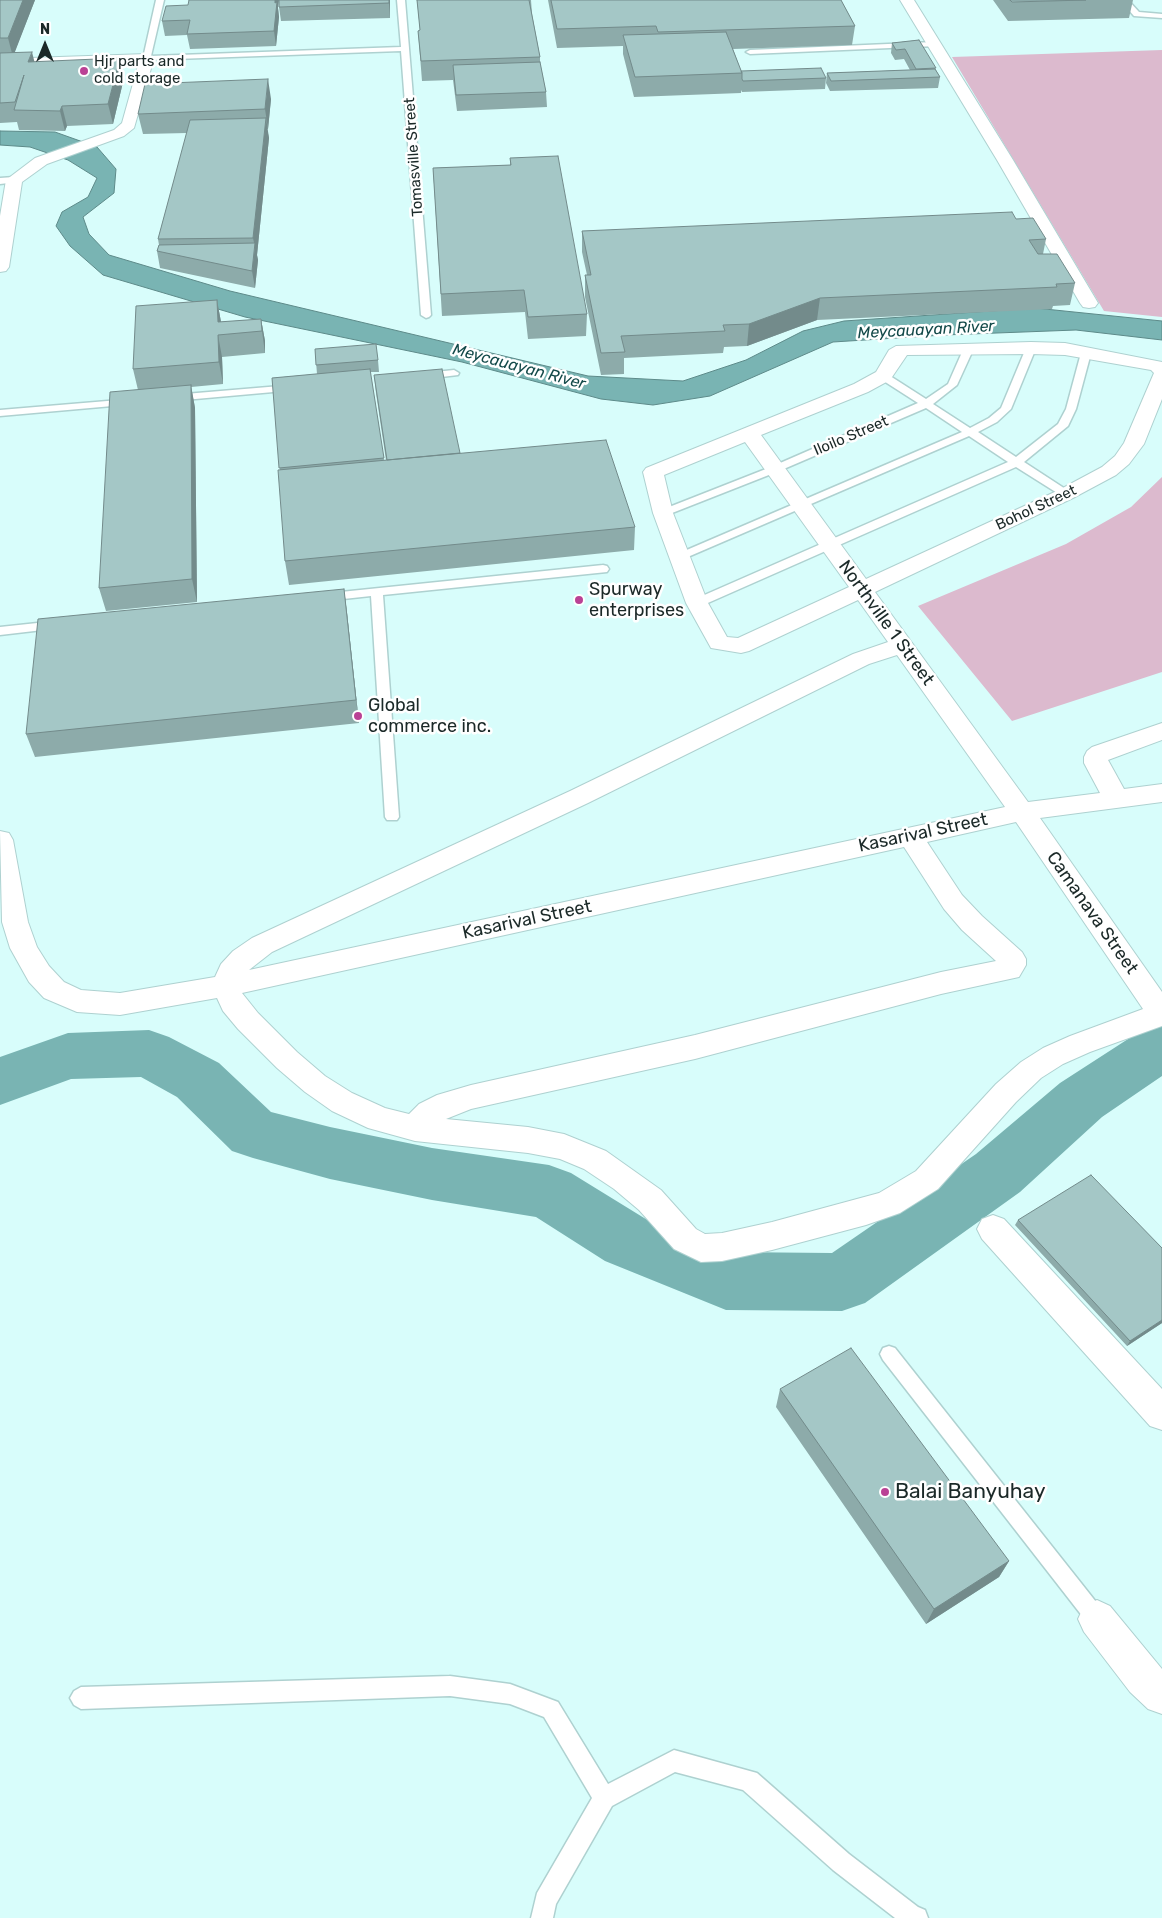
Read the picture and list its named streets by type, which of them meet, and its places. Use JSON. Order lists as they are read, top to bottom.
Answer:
{
  "streets": {
    "street": [
      "Bohol Street",
      "Northville 1 Street",
      "Kasarival Street",
      "Camanava Street"
    ],
    "lane": ["Tomasville Street", "Iloilo Street"]
  },
  "crossings": [
    ["Iloilo Street", "Northville 1 Street"],
    ["Bohol Street", "Northville 1 Street"],
    ["Northville 1 Street", "Kasarival Street"],
    ["Northville 1 Street", "Camanava Street"],
    ["Kasarival Street", "Camanava Street"]
  ],
  "water": ["Meycauayan River"],
  "places": [
    "Hjr parts and cold storage",
    "Spurway enterprises",
    "Global commerce inc.",
    "Balai Banyuhay"
  ],
  "north": "top"
}
